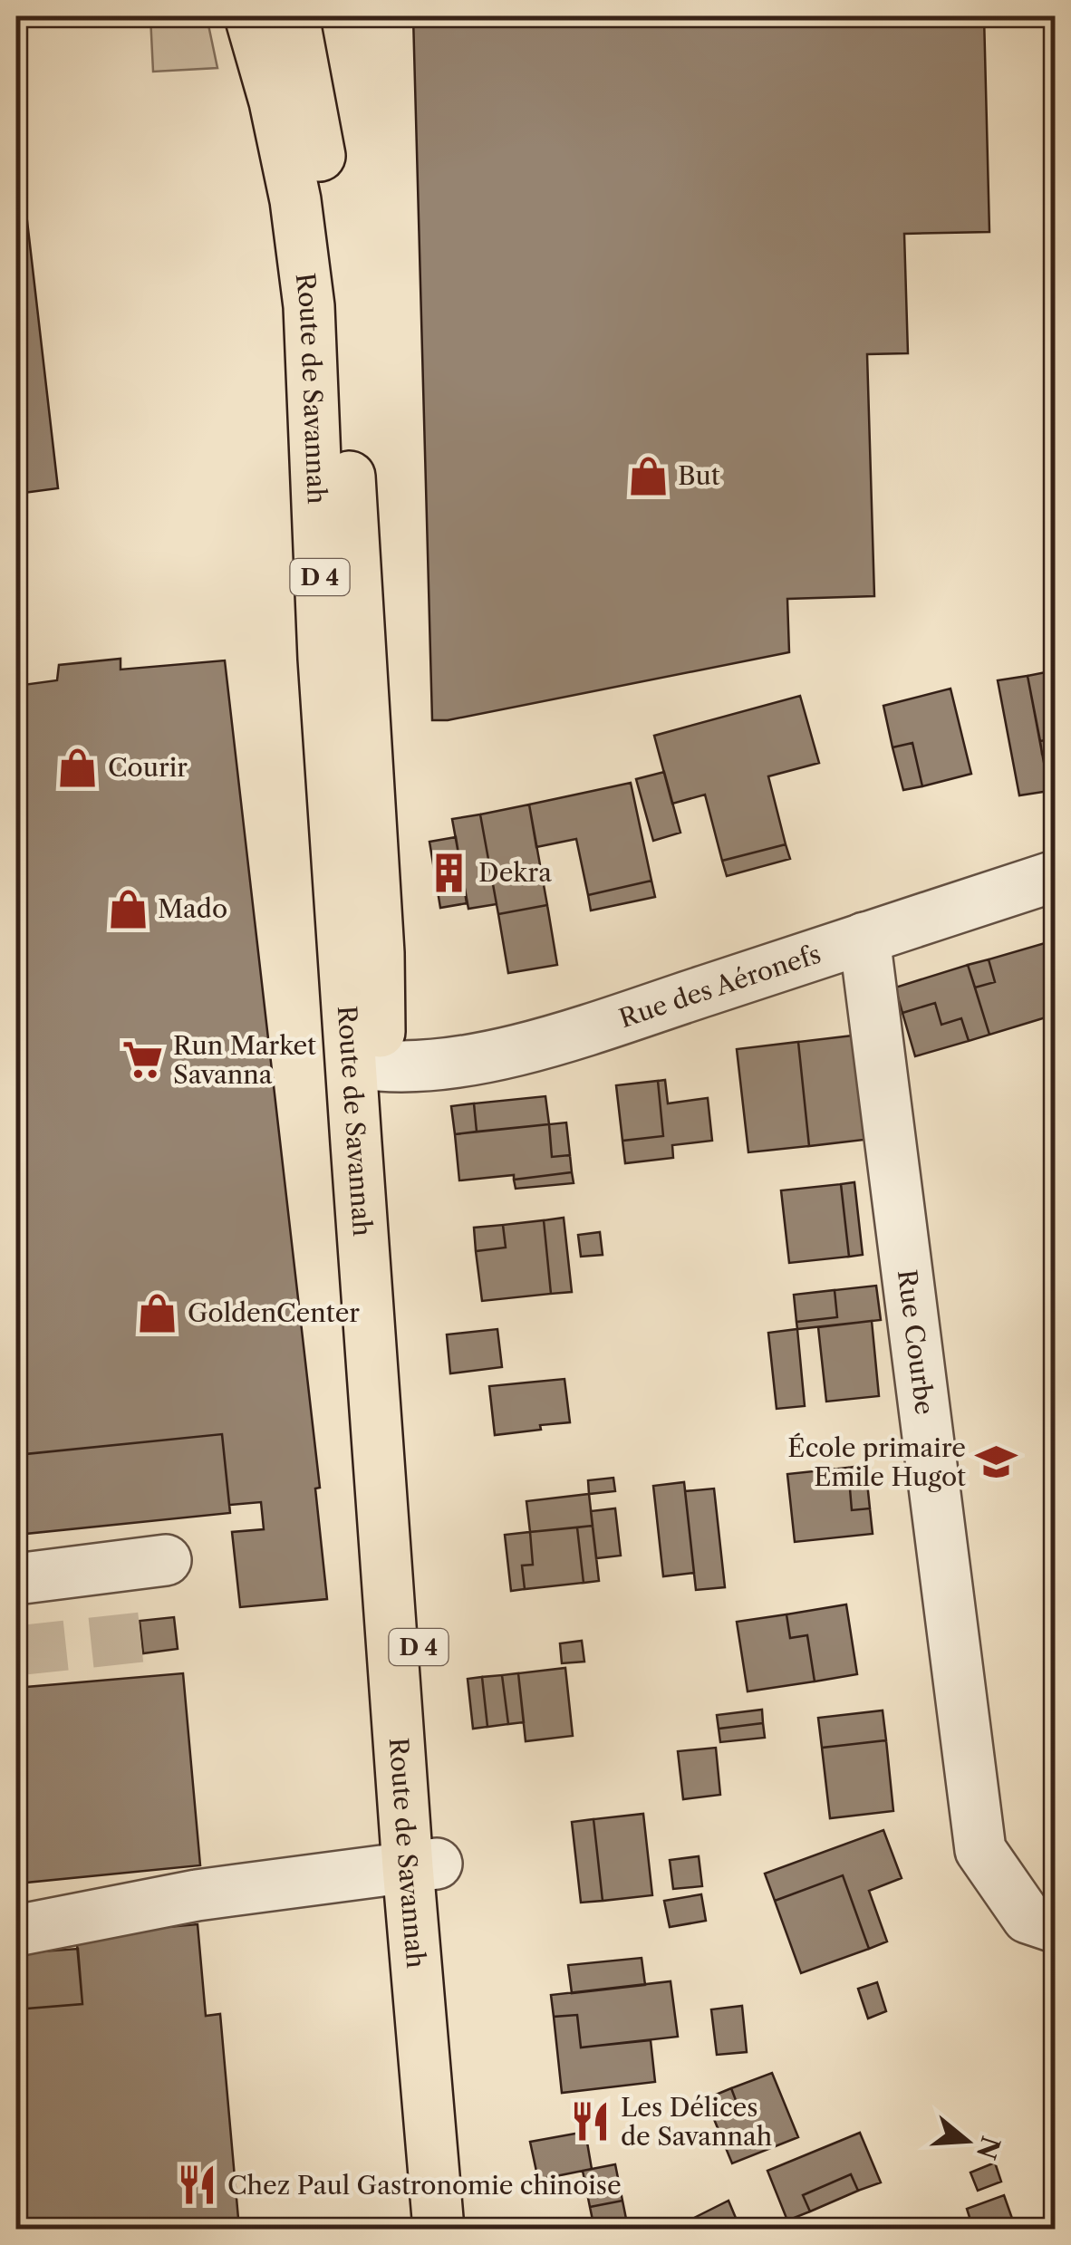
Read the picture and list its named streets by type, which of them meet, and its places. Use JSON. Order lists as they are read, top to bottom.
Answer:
{
  "streets": {
    "main road": ["Route de Savannah", "D 4"],
    "street": ["Rue des Aéronefs", "Rue Courbe"]
  },
  "crossings": [
    ["Route de Savannah", "Rue des Aéronefs"],
    ["Rue des Aéronefs", "Rue Courbe"]
  ],
  "places": {
    "shop": [
      "But",
      "Courir",
      "Mado",
      "GoldenCenter"
    ],
    "building": ["Dekra"],
    "supermarket": ["Run Market Savanna"],
    "school or university": ["École primaire Emile Hugot"],
    "restaurant": ["Les Délices de Savannah", "Chez Paul Gastronomie chinoise"]
  },
  "north": "right"
}
